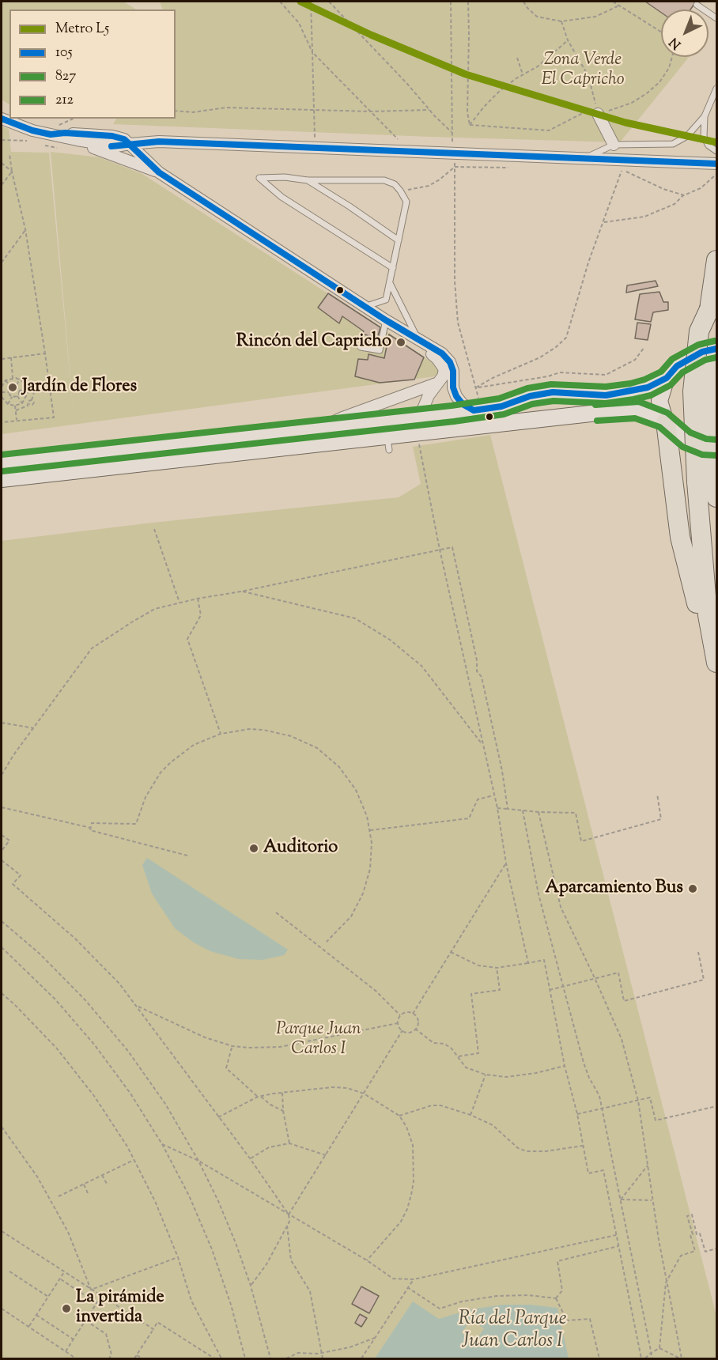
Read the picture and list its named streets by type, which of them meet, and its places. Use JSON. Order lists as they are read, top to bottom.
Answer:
{
  "water": ["Ría del Parque Juan Carlos I"],
  "parks": ["Zona Verde El Capricho", "Parque Juan Carlos I"],
  "places": [
    "Rincón del Capricho",
    "Jardín de Flores",
    "Auditorio",
    "Aparcamiento Bus",
    "La pirámide invertida"
  ],
  "lines": [
    "metro line L5",
    "transit line 105",
    "transit line 212",
    "transit line 827"
  ],
  "legend": [
    "Metro L5",
    "105",
    "827",
    "212"
  ],
  "north": "bottom left"
}
